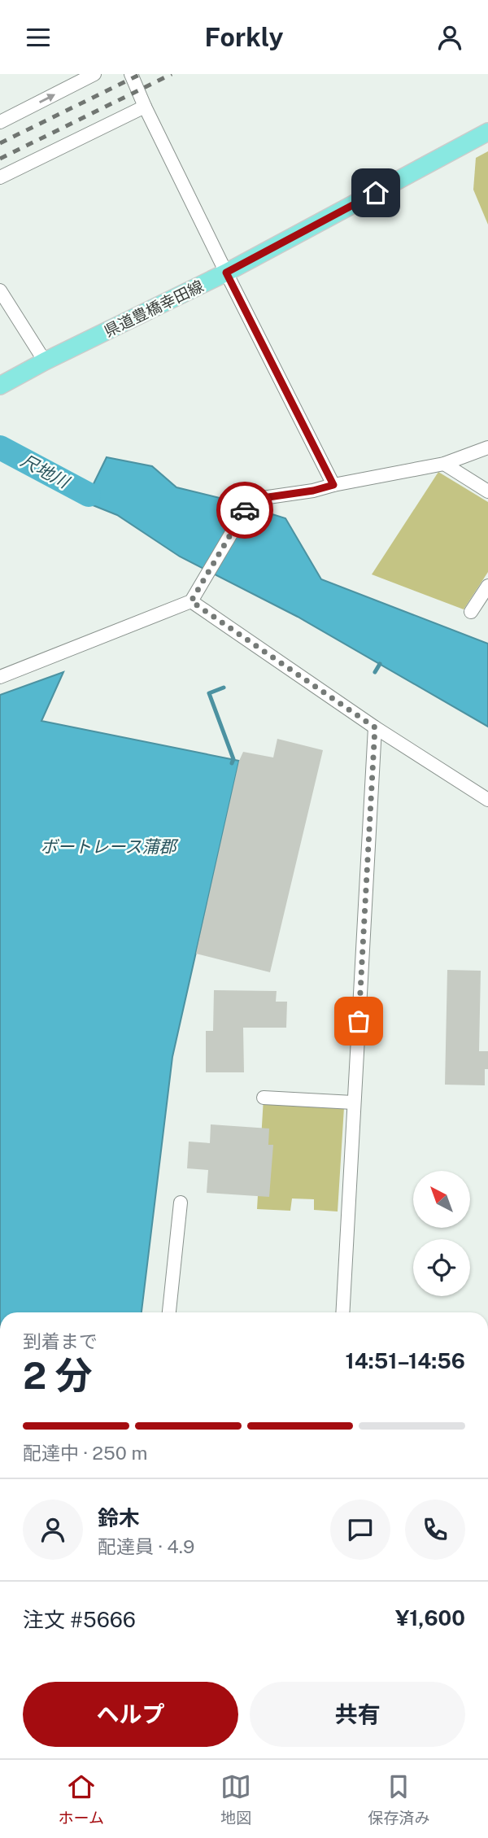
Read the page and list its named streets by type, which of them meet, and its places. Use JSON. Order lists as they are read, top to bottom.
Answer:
{
  "streets": {
    "main road": ["県道豊橋幸田線"]
  },
  "water": ["尺地川", "ボートレース蒲郡"],
  "north": "top left",
  "page": {
    "header": "Forkly",
    "heading": ["2 分", "到着まで", "14:51–14:56"],
    "panel": [
      "鈴木",
      "配達員 · 4.9",
      "注文 #5666",
      "¥1,600"
    ],
    "bar": "配達中 · 250 m",
    "buttons": ["ヘルプ", "共有"],
    "tabs": ["ホーム", "地図", "保存済み"]
  }
}
